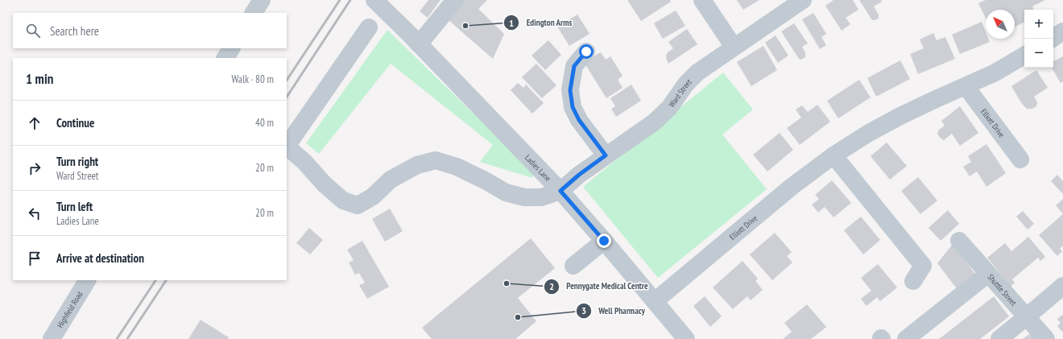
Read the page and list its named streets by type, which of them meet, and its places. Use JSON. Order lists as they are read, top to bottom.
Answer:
{
  "streets": {
    "street": [
      "Ward Street",
      "Elliott Drive",
      "Ladies Lane",
      "Shuttle Street",
      "Highfield Road"
    ]
  },
  "crossings": [
    ["Ward Street", "Ladies Lane"],
    ["Elliott Drive", "Ladies Lane"]
  ],
  "places": ["Edington Arms", "Pennygate Medical Centre", "Well Pharmacy"],
  "north": "top left",
  "page": {
    "map_buttons": ["+", "−"],
    "search": "Search here",
    "heading": ["1 min", "Walk · 80 m"],
    "list": [
      ["Continue", "40 m"],
      ["Turn right", "Ward Street", "20 m"],
      ["Turn left", "Ladies Lane", "20 m"],
      "Arrive at destination"
    ]
  }
}
